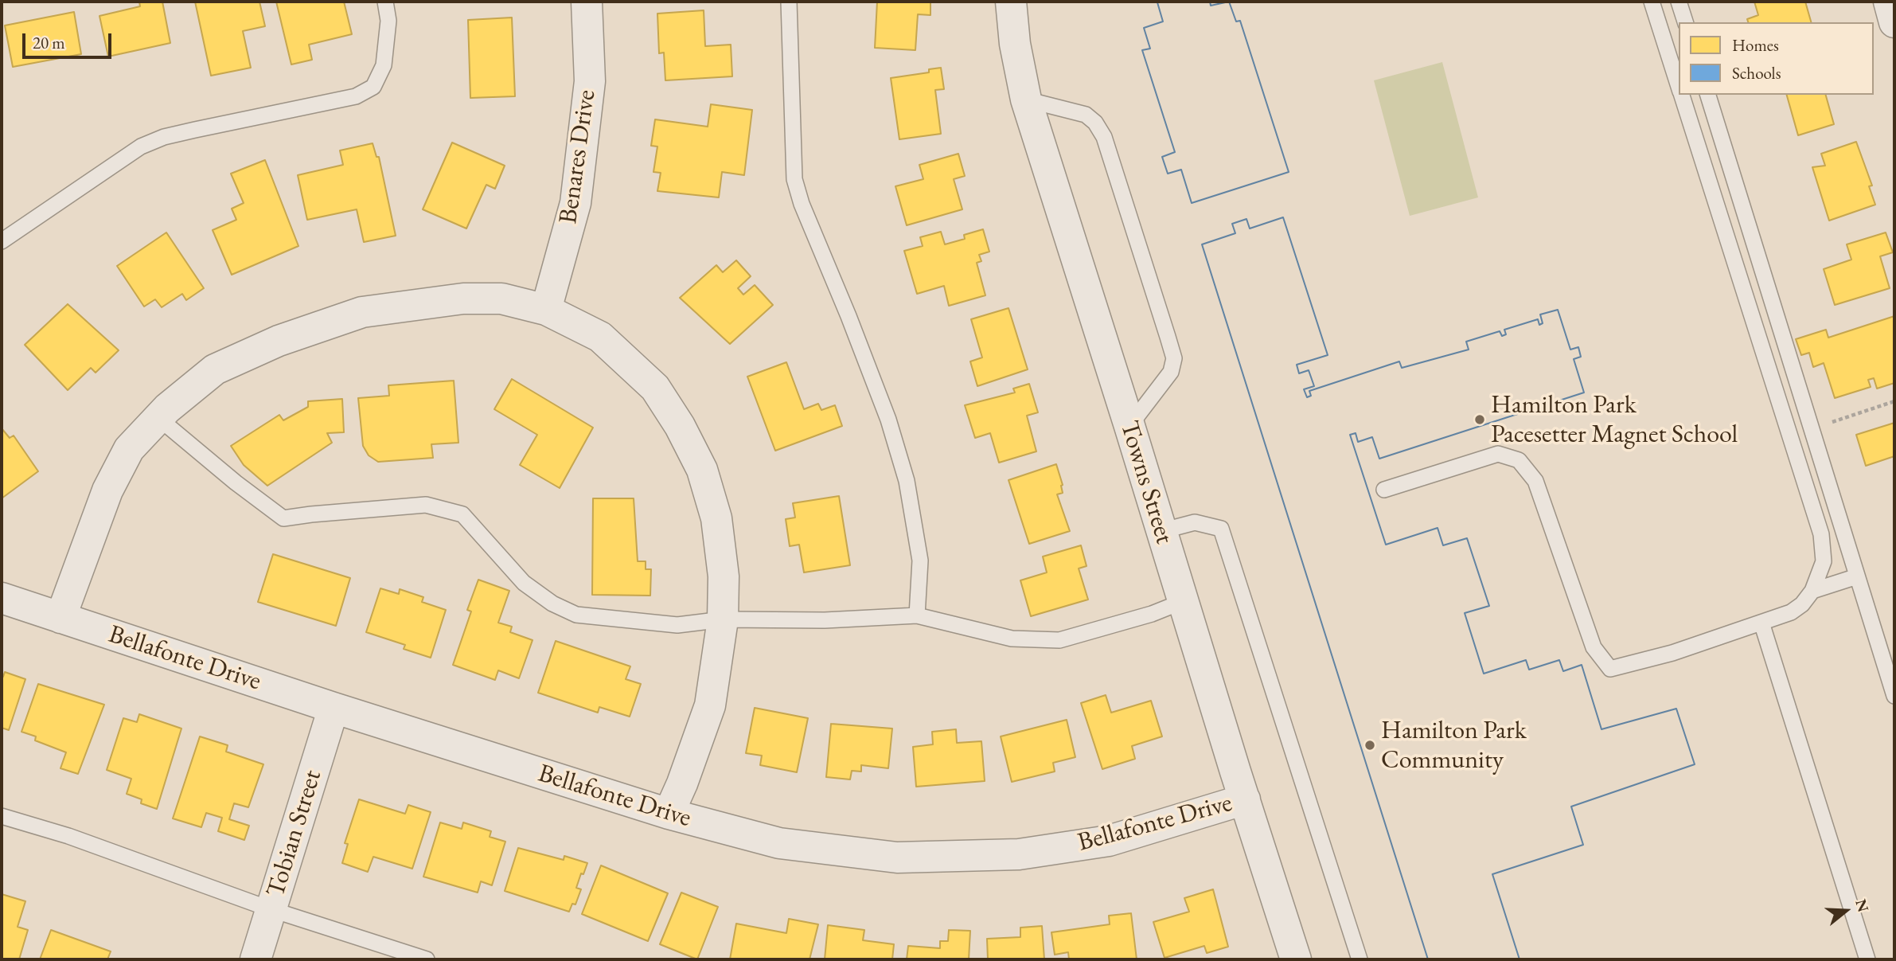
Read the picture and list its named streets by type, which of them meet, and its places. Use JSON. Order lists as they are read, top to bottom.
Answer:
{
  "streets": {
    "street": [
      "Benares Drive",
      "Towns Street",
      "Bellafonte Drive",
      "Tobian Street"
    ]
  },
  "crossings": [
    ["Towns Street", "Bellafonte Drive"],
    ["Bellafonte Drive", "Tobian Street"]
  ],
  "places": ["Hamilton Park Pacesetter Magnet School", "Hamilton Park Community"],
  "legend": ["Homes", "Schools"],
  "scale_bar": "20 m",
  "north": "right"
}
